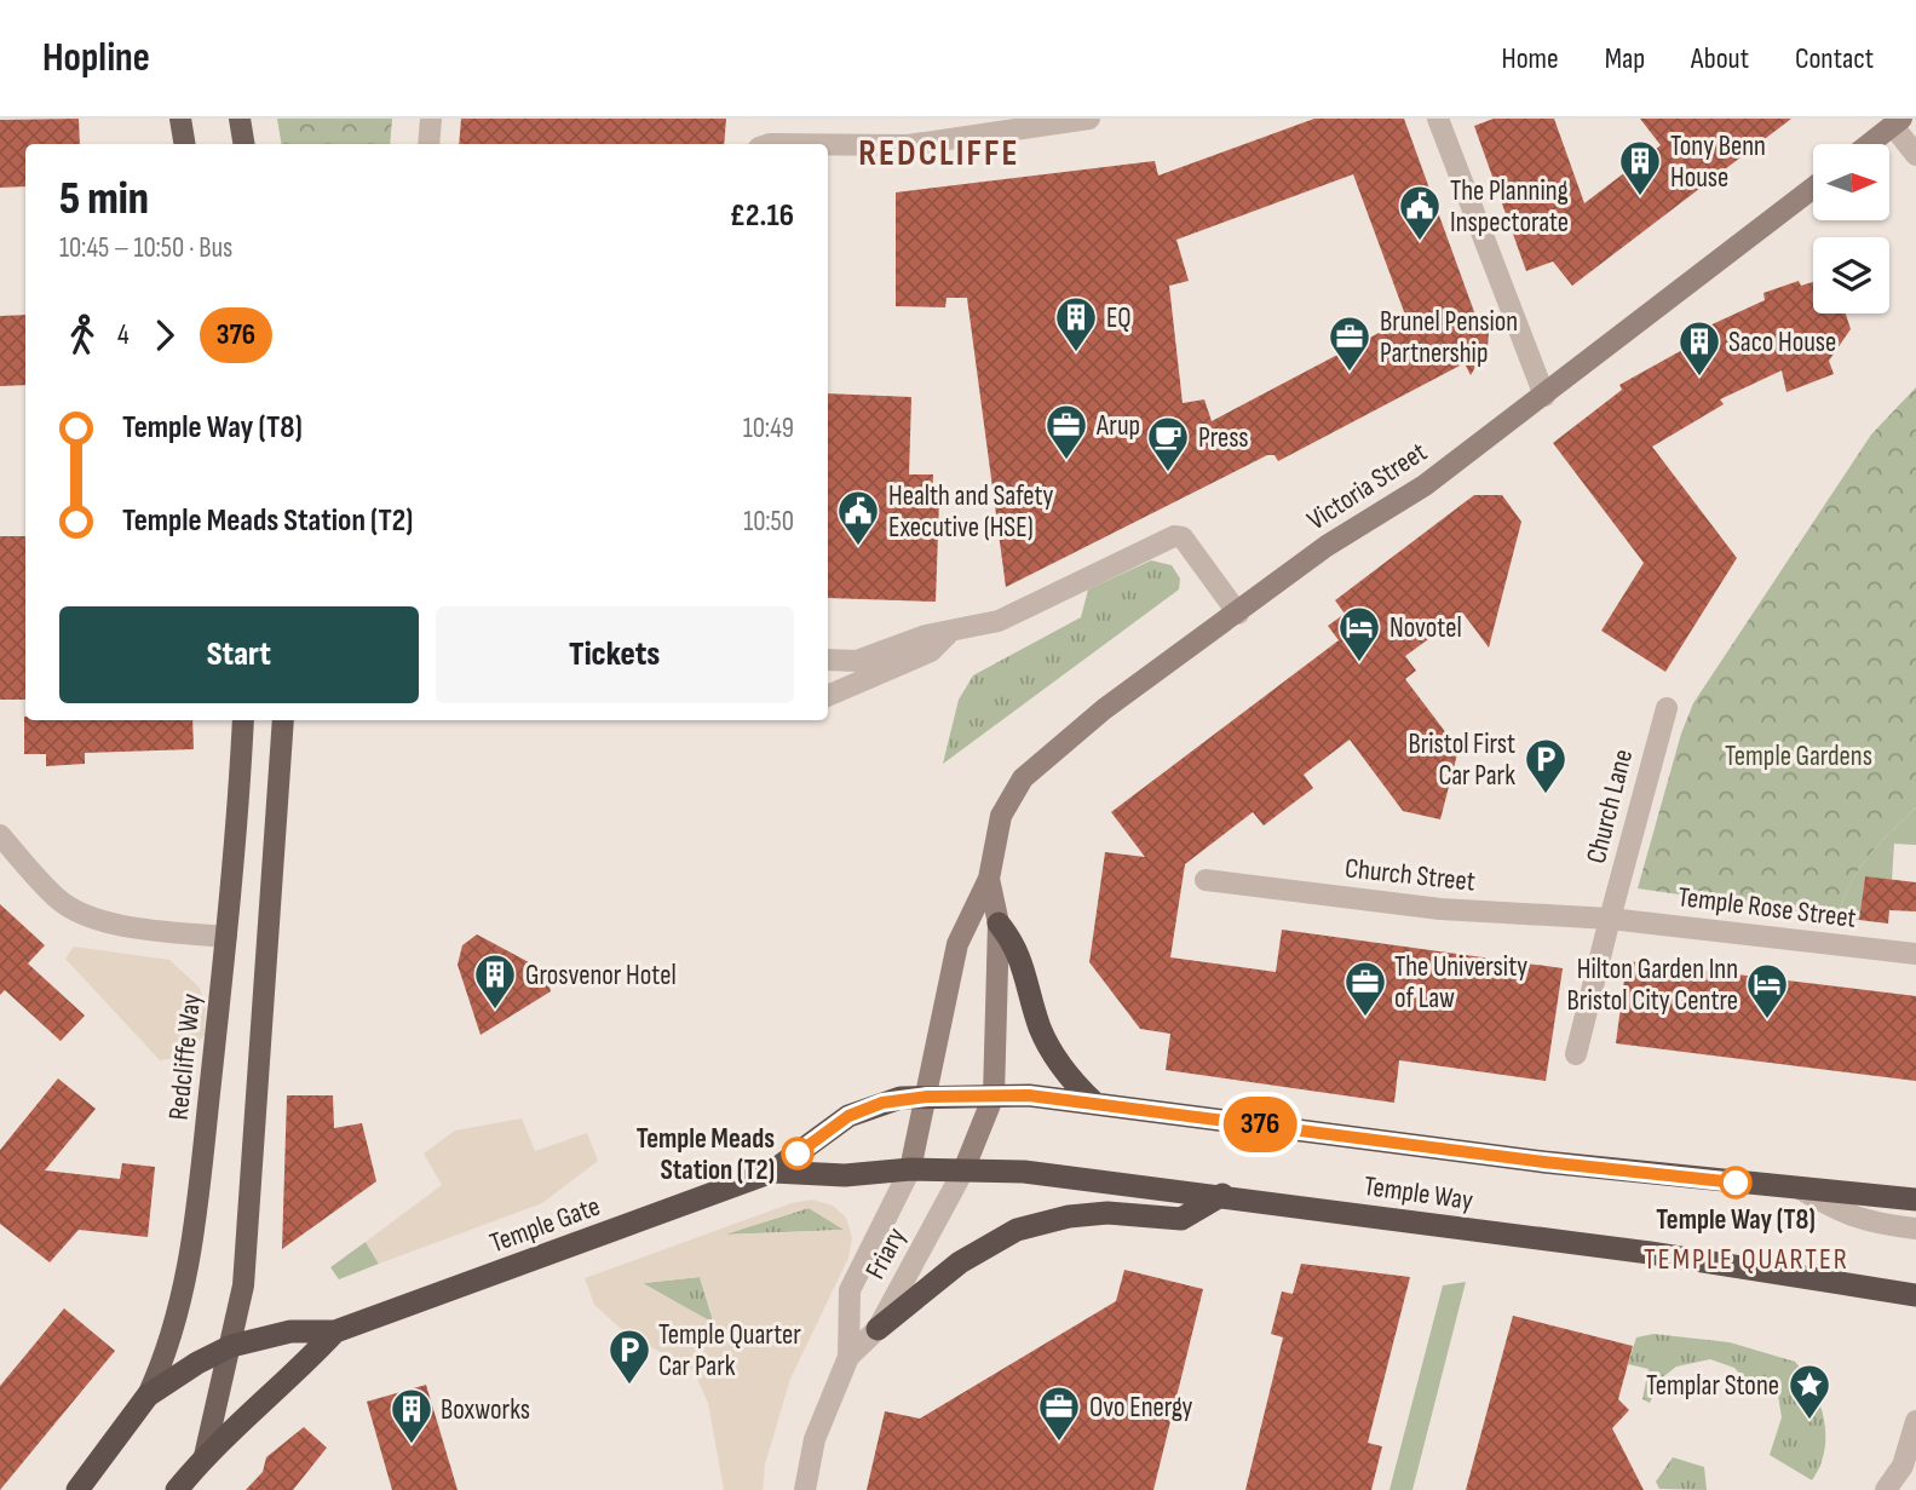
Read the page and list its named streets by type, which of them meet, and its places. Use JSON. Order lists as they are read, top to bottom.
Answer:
{
  "streets": {
    "highway": ["Temple Way", "Temple Gate"],
    "main road": ["Victoria Street", "Redcliffe Way"],
    "street": [
      "Church Lane",
      "Church Street",
      "Temple Rose Street",
      "Friary"
    ]
  },
  "crossings": [
    ["Victoria Street", "Temple Way"],
    ["Victoria Street", "Temple Gate"],
    ["Victoria Street", "Friary"],
    ["Church Lane", "Church Street"],
    ["Church Lane", "Temple Rose Street"],
    ["Church Street", "Temple Rose Street"],
    ["Redcliffe Way", "Temple Gate"],
    ["Temple Way", "Temple Gate"],
    ["Temple Way", "Friary"],
    ["Temple Gate", "Friary"]
  ],
  "districts": ["REDCLIFFE", "TEMPLE QUARTER"],
  "parks": ["Temple Gardens"],
  "places": {
    "building": [
      "Tony Benn House",
      "EQ",
      "Saco House",
      "Grosvenor Hotel",
      "Boxworks"
    ],
    "public building": ["The Planning Inspectorate", "Health and Safety Executive (HSE)"],
    "office": [
      "Brunel Pension Partnership",
      "Arup",
      "The University of Law",
      "Ovo Energy"
    ],
    "cafe": ["Press"],
    "hotel": ["Novotel", "Hilton Garden Inn Bristol City Centre"],
    "parking": ["Bristol First Car Park", "Temple Quarter Car Park"],
    "other": ["Temple Meads Station (T2)", "Temple Way (T8)"],
    "place": ["Templar Stone"]
  },
  "lines": ["bus line 376"],
  "north": "right",
  "page": {
    "header": "Hopline",
    "nav": [
      "Home",
      "Map",
      "About",
      "Contact"
    ],
    "on_map": "376",
    "heading": ["5 min", "10:45 – 10:50 · Bus", "£2.16"],
    "legs": ["4", "376"],
    "list": [
      {
        "name": "Temple Way (T8)",
        "value": "10:49"
      },
      {
        "name": "Temple Meads Station (T2)",
        "value": "10:50"
      }
    ],
    "buttons": ["Start", "Tickets"]
  }
}
